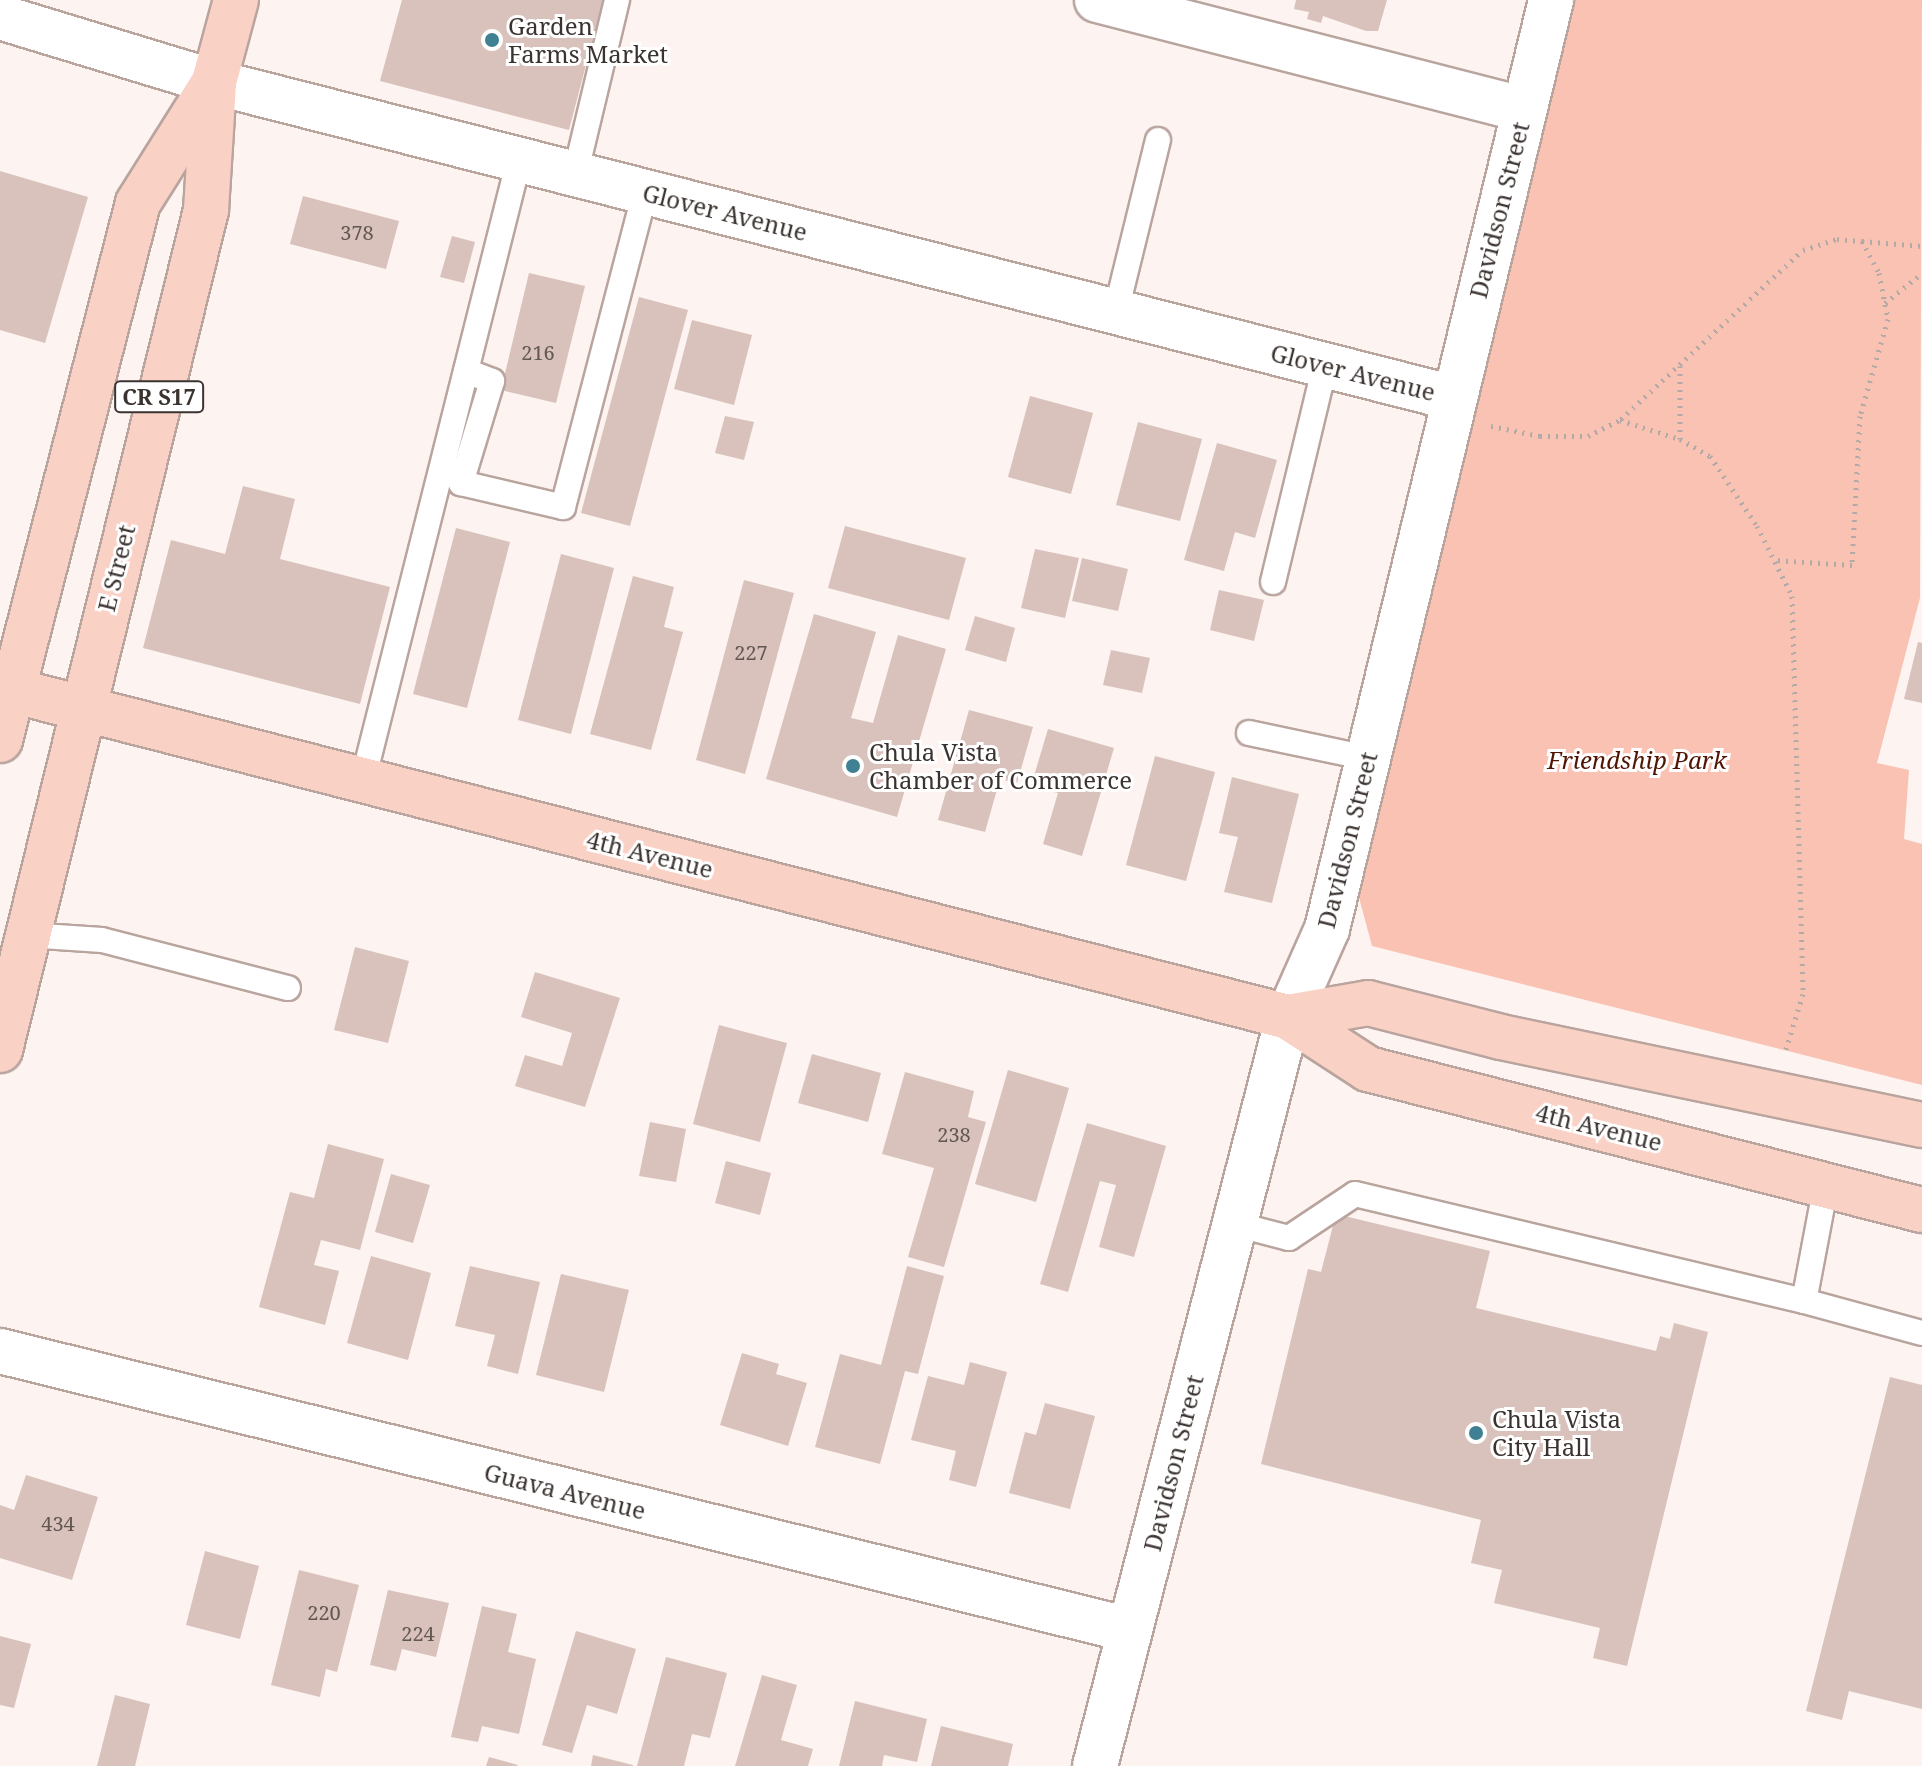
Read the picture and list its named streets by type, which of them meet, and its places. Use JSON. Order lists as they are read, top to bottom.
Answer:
{
  "streets": {
    "main road": ["CR S17", "E Street", "4th Avenue"],
    "street": ["Davidson Street", "Glover Avenue", "Guava Avenue"]
  },
  "crossings": [
    ["Davidson Street", "Glover Avenue"],
    ["Davidson Street", "4th Avenue"],
    ["Davidson Street", "Guava Avenue"],
    ["Glover Avenue", "E Street"],
    ["E Street", "4th Avenue"]
  ],
  "parks": ["Friendship Park"],
  "places": ["Garden Farms Market", "Chula Vista Chamber of Commerce", "Chula Vista City Hall"],
  "house_numbers": [
    "378",
    "216",
    "227",
    "238",
    "434",
    "220",
    "224"
  ]
}
